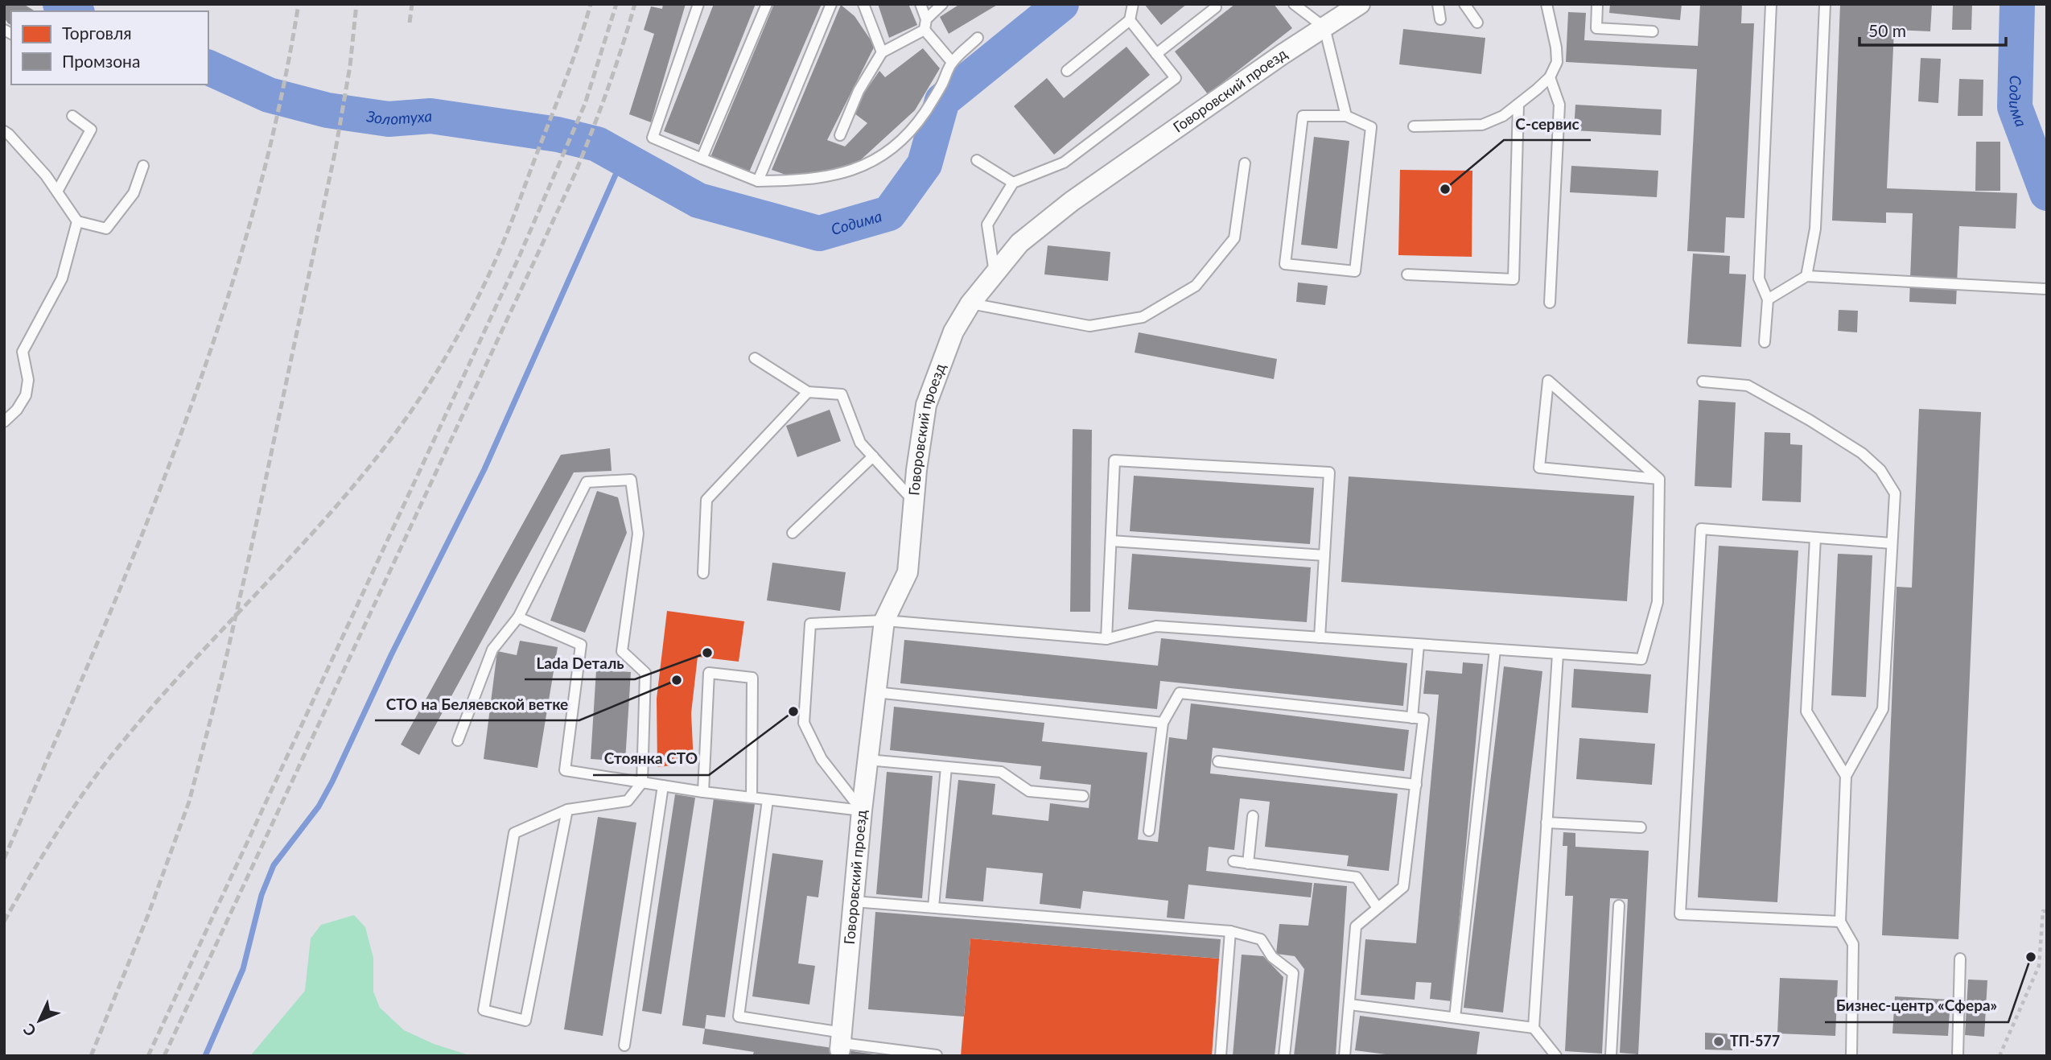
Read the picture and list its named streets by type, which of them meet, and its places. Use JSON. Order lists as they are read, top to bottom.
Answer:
{
  "streets": {
    "street": ["Говоровский проезд"]
  },
  "water": ["Содима", "Золотуха"],
  "places": [
    "С-сервис",
    "Lada Dеталь",
    "СТО на Беляевской ветке",
    "Стоянка СТО",
    "Бизнес-центр «Сфера»",
    "ТП-577"
  ],
  "legend": ["Торговля", "Промзона"],
  "scale_bar": "50 m",
  "north": "bottom left"
}
